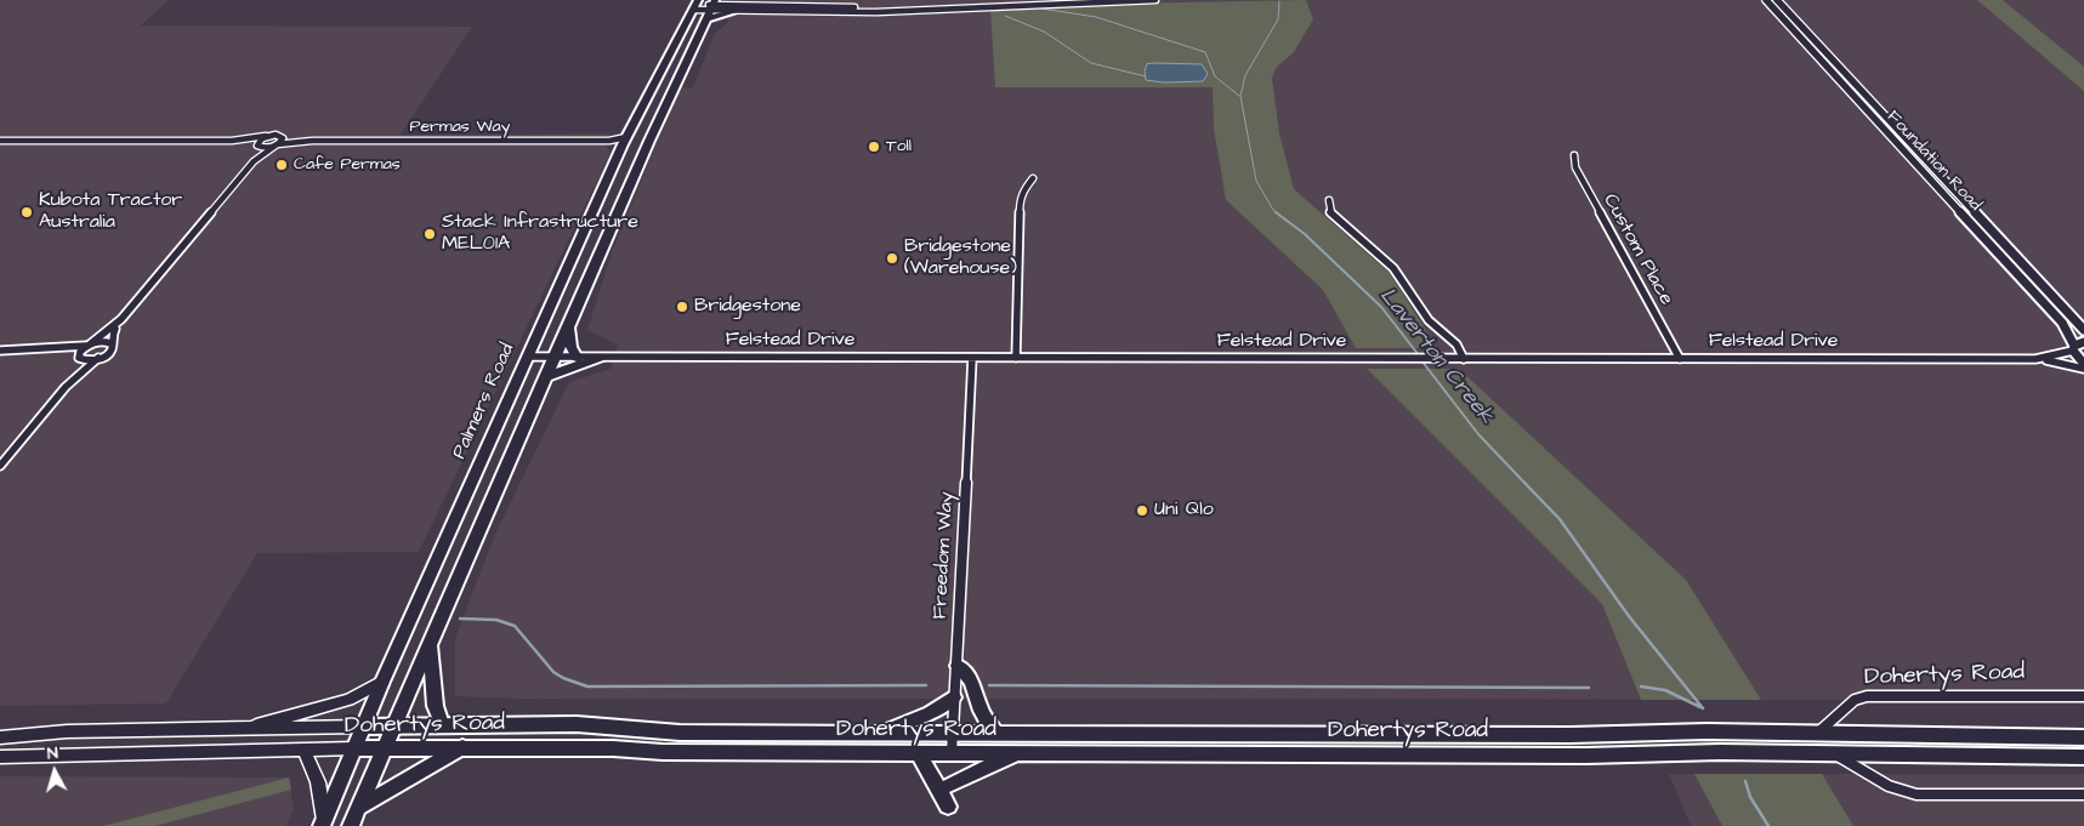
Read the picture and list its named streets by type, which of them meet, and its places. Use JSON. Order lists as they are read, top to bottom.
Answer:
{
  "streets": {
    "main road": ["Palmers Road", "Dohertys Road"],
    "street": [
      "Permas Way",
      "Foundation Road",
      "Custom Place",
      "Felstead Drive",
      "Freedom Way"
    ]
  },
  "crossings": [
    ["Permas Way", "Palmers Road"],
    ["Foundation Road", "Felstead Drive"],
    ["Custom Place", "Felstead Drive"],
    ["Felstead Drive", "Palmers Road"],
    ["Felstead Drive", "Freedom Way"],
    ["Palmers Road", "Dohertys Road"],
    ["Freedom Way", "Dohertys Road"]
  ],
  "water": ["Laverton Creek"],
  "places": [
    "Toll",
    "Cafe Permas",
    "Kubota Tractor Australia",
    "Stack Infrastructure MEL01A",
    "Bridgestone (Warehouse)",
    "Bridgestone",
    "Uni Qlo"
  ],
  "north": "top"
}
